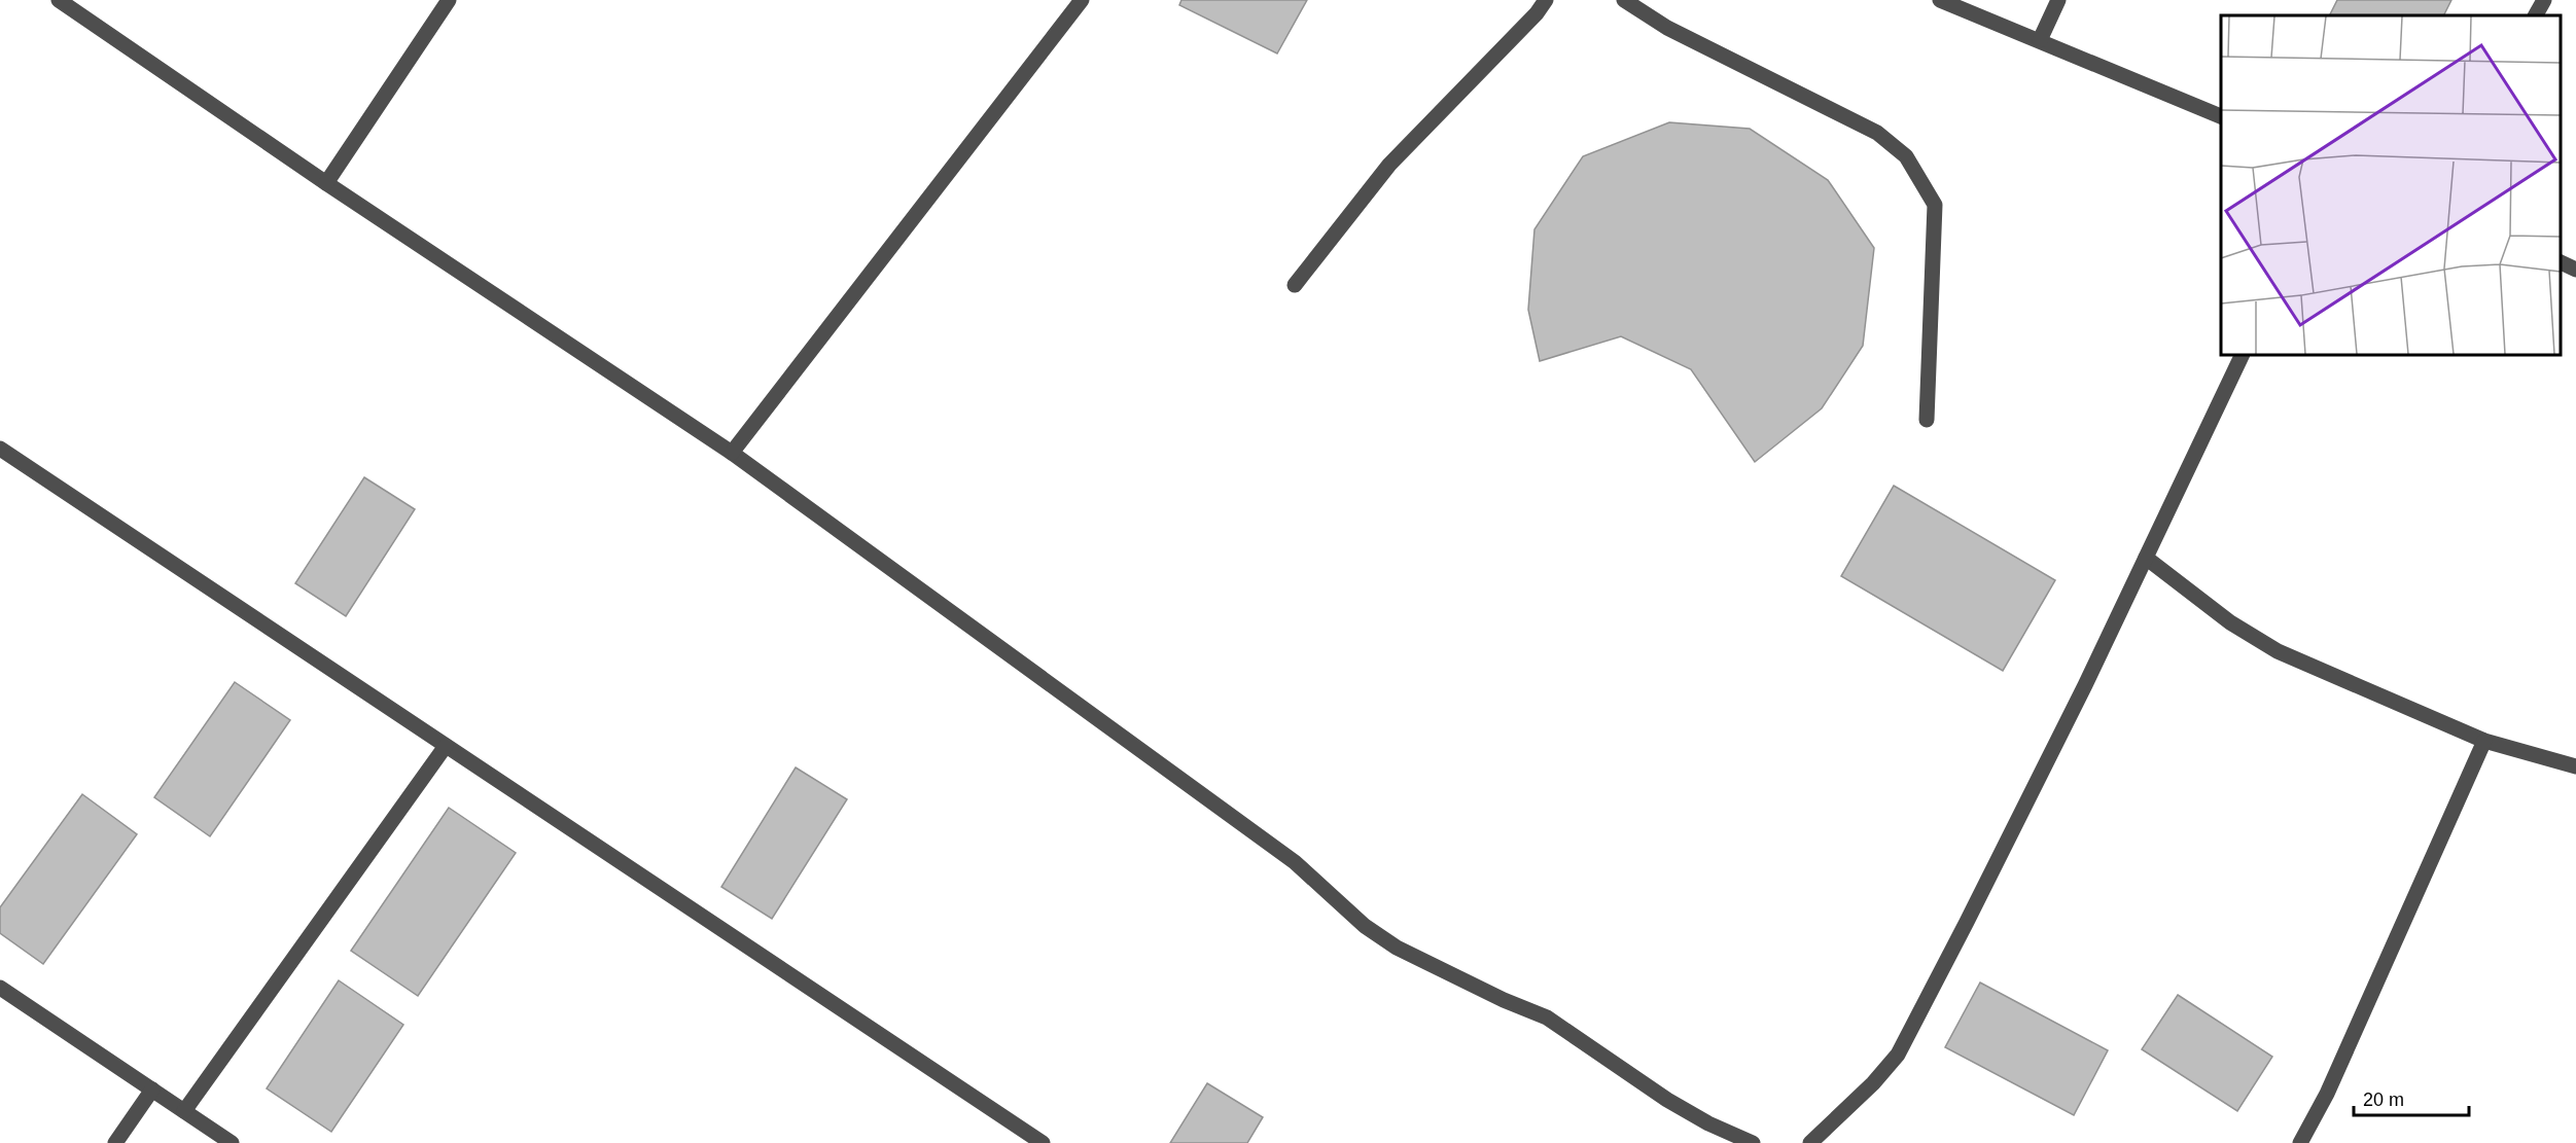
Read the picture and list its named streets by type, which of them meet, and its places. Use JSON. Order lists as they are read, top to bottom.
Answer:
{
  "scale_bar": "20 m"
}
